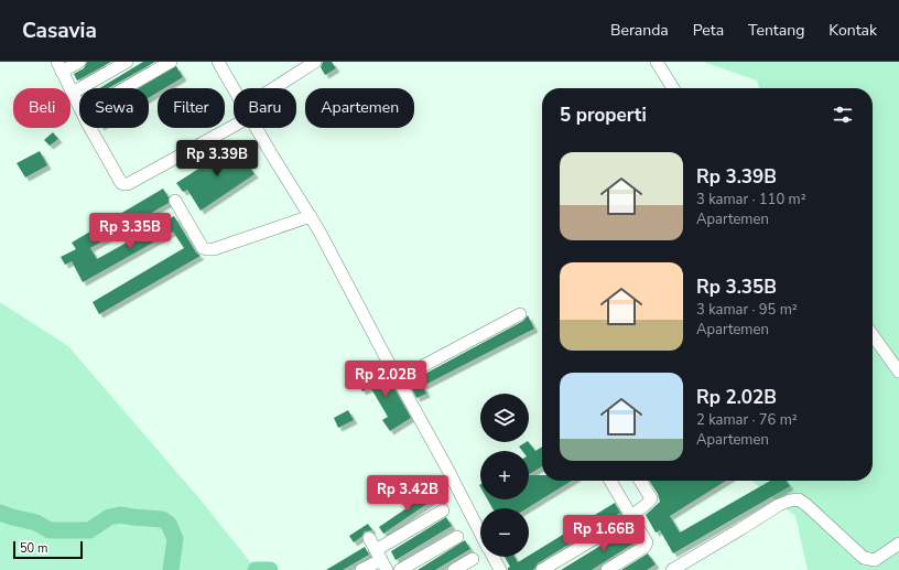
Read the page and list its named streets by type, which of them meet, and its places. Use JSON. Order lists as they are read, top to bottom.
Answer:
{
  "scale_bar": "50 m",
  "page": {
    "header": "Casavia",
    "nav": [
      "Beranda",
      "Peta",
      "Tentang",
      "Kontak"
    ],
    "chip": [
      "Beli",
      "Sewa",
      "Filter",
      "Baru",
      "Apartemen"
    ],
    "heading": "5 properti",
    "price": [
      "Rp 3.39B",
      "Rp 3.35B",
      "Rp 2.02B",
      "Rp 3.42B",
      "Rp 1.66B"
    ],
    "list": [
      {
        "name": "Rp 3.39B",
        "note": "3 kamar · 110 m² · Apartemen"
      },
      {
        "name": "Rp 3.35B",
        "note": "3 kamar · 95 m² · Apartemen"
      },
      {
        "name": "Rp 2.02B",
        "note": "2 kamar · 76 m² · Apartemen"
      }
    ],
    "map_buttons": ["+", "−"],
    "scale": "50 m"
  }
}
